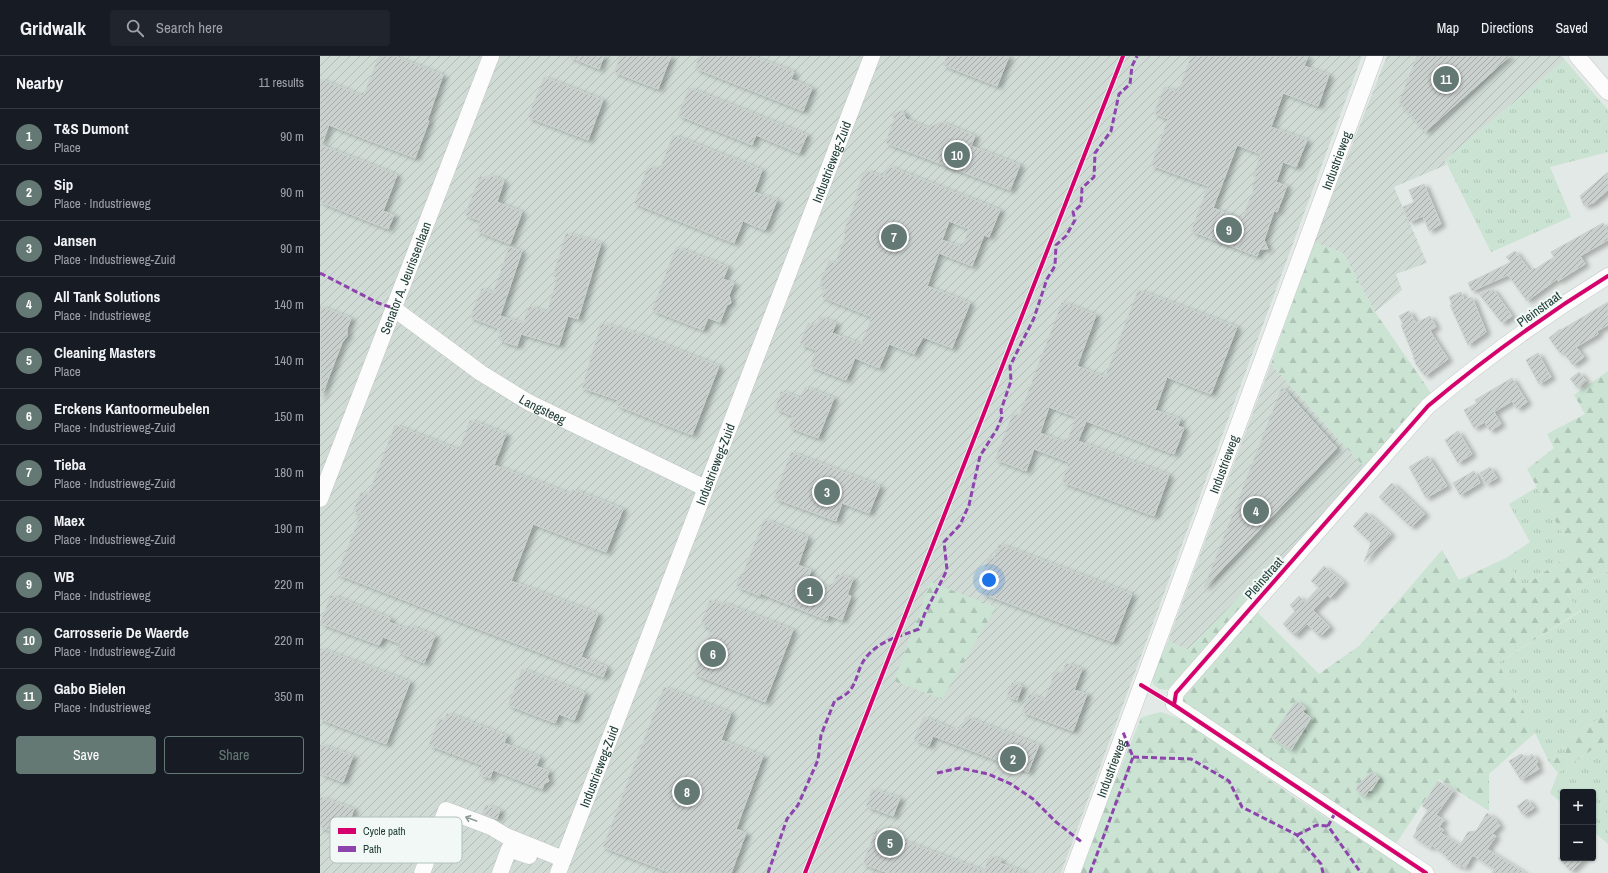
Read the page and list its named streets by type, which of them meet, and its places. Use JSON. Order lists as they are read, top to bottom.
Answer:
{
  "streets": {
    "street": [
      "Industrieweg",
      "Industrieweg-Zuid",
      "Senator A. Jeurissenlaan",
      "Pleinstraat",
      "Langsteeg"
    ]
  },
  "crossings": [
    ["Industrieweg-Zuid", "Langsteeg"],
    ["Senator A. Jeurissenlaan", "Langsteeg"]
  ],
  "legend": ["Cycle path", "Path"],
  "page": {
    "header": "Gridwalk",
    "search": "Search here",
    "nav": ["Map", "Directions", "Saved"],
    "heading": ["Nearby", "11 results"],
    "pins": [
      "11",
      "10",
      "9",
      "7",
      "3",
      "4",
      "1",
      "6",
      "2",
      "8",
      "5"
    ],
    "list": [
      {
        "mark": "1",
        "name": "T&S Dumont",
        "note": "Place",
        "value": "90 m"
      },
      {
        "mark": "2",
        "name": "Sip",
        "note": "Place · Industrieweg",
        "value": "90 m"
      },
      {
        "mark": "3",
        "name": "Jansen",
        "note": "Place · Industrieweg-Zuid",
        "value": "90 m"
      },
      {
        "mark": "4",
        "name": "All Tank Solutions",
        "note": "Place · Industrieweg",
        "value": "140 m"
      },
      {
        "mark": "5",
        "name": "Cleaning Masters",
        "note": "Place",
        "value": "140 m"
      },
      {
        "mark": "6",
        "name": "Erckens Kantoormeubelen",
        "note": "Place · Industrieweg-Zuid",
        "value": "150 m"
      },
      {
        "mark": "7",
        "name": "Tieba",
        "note": "Place · Industrieweg-Zuid",
        "value": "180 m"
      },
      {
        "mark": "8",
        "name": "Maex",
        "note": "Place · Industrieweg-Zuid",
        "value": "190 m"
      },
      {
        "mark": "9",
        "name": "WB",
        "note": "Place · Industrieweg",
        "value": "220 m"
      },
      {
        "mark": "10",
        "name": "Carrosserie De Waerde",
        "note": "Place · Industrieweg-Zuid",
        "value": "220 m"
      },
      {
        "mark": "11",
        "name": "Gabo Bielen",
        "note": "Place · Industrieweg",
        "value": "350 m"
      }
    ],
    "buttons": ["Save", "Share"],
    "map_buttons": ["+", "−"]
  }
}
